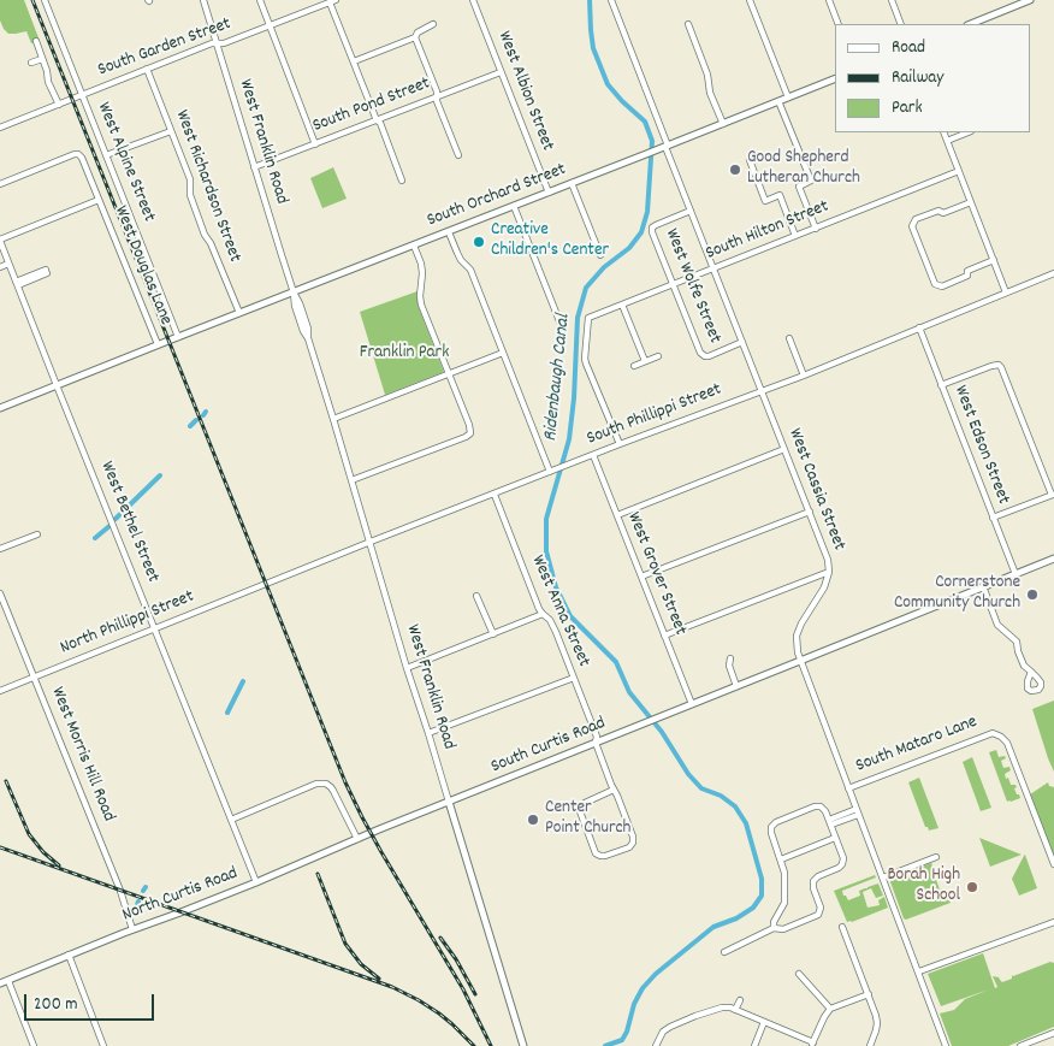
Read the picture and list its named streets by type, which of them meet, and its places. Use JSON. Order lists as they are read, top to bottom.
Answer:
{
  "streets": {
    "main road": [
      "West Franklin Road",
      "South Orchard Street",
      "South Curtis Road",
      "North Curtis Road"
    ],
    "street": [
      "South Garden Street",
      "West Albion Street",
      "South Pond Street",
      "West Alpine Street",
      "West Richardson Street",
      "South Hilton Street",
      "West Douglas Lane",
      "West Wolfe Street",
      "South Phillippi Street",
      "West Edson Street",
      "West Cassia Street",
      "West Bethel Street",
      "West Grover Street",
      "West Anna Street",
      "North Phillippi Street",
      "South Mataro Lane",
      "West Morris Hill Road"
    ]
  },
  "crossings": [
    ["South Garden Street", "West Franklin Road"],
    ["South Garden Street", "West Alpine Street"],
    ["South Garden Street", "West Richardson Street"],
    ["West Albion Street", "South Pond Street"],
    ["West Albion Street", "South Orchard Street"],
    ["South Pond Street", "West Franklin Road"],
    ["West Franklin Road", "South Orchard Street"],
    ["West Franklin Road", "South Phillippi Street"],
    ["West Franklin Road", "South Curtis Road"],
    ["West Alpine Street", "South Orchard Street"],
    ["West Richardson Street", "South Orchard Street"],
    ["South Orchard Street", "West Douglas Lane"],
    ["South Orchard Street", "West Cassia Street"],
    ["South Orchard Street", "West Bethel Street"],
    ["South Hilton Street", "West Wolfe Street"],
    ["South Hilton Street", "South Phillippi Street"],
    ["South Hilton Street", "West Cassia Street"],
    ["West Wolfe Street", "West Cassia Street"],
    ["South Phillippi Street", "West Edson Street"],
    ["South Phillippi Street", "West Cassia Street"],
    ["South Phillippi Street", "West Grover Street"],
    ["South Phillippi Street", "West Anna Street"],
    ["South Phillippi Street", "North Phillippi Street"],
    ["West Edson Street", "South Curtis Road"],
    ["West Cassia Street", "South Mataro Lane"],
    ["West Cassia Street", "South Curtis Road"],
    ["West Bethel Street", "North Phillippi Street"],
    ["West Bethel Street", "North Curtis Road"],
    ["West Grover Street", "South Curtis Road"],
    ["West Anna Street", "South Curtis Road"],
    ["North Phillippi Street", "West Morris Hill Road"],
    ["South Curtis Road", "North Curtis Road"],
    ["West Morris Hill Road", "North Curtis Road"]
  ],
  "water": ["Ridenbaugh Canal"],
  "parks": ["Franklin Park"],
  "places": [
    "Good Shepherd Lutheran Church",
    "Creative Children's Center",
    "Cornerstone Community Church",
    "Center Point Church",
    "Borah High School"
  ],
  "legend": ["Road", "Railway", "Park"],
  "scale_bar": "200 m"
}
